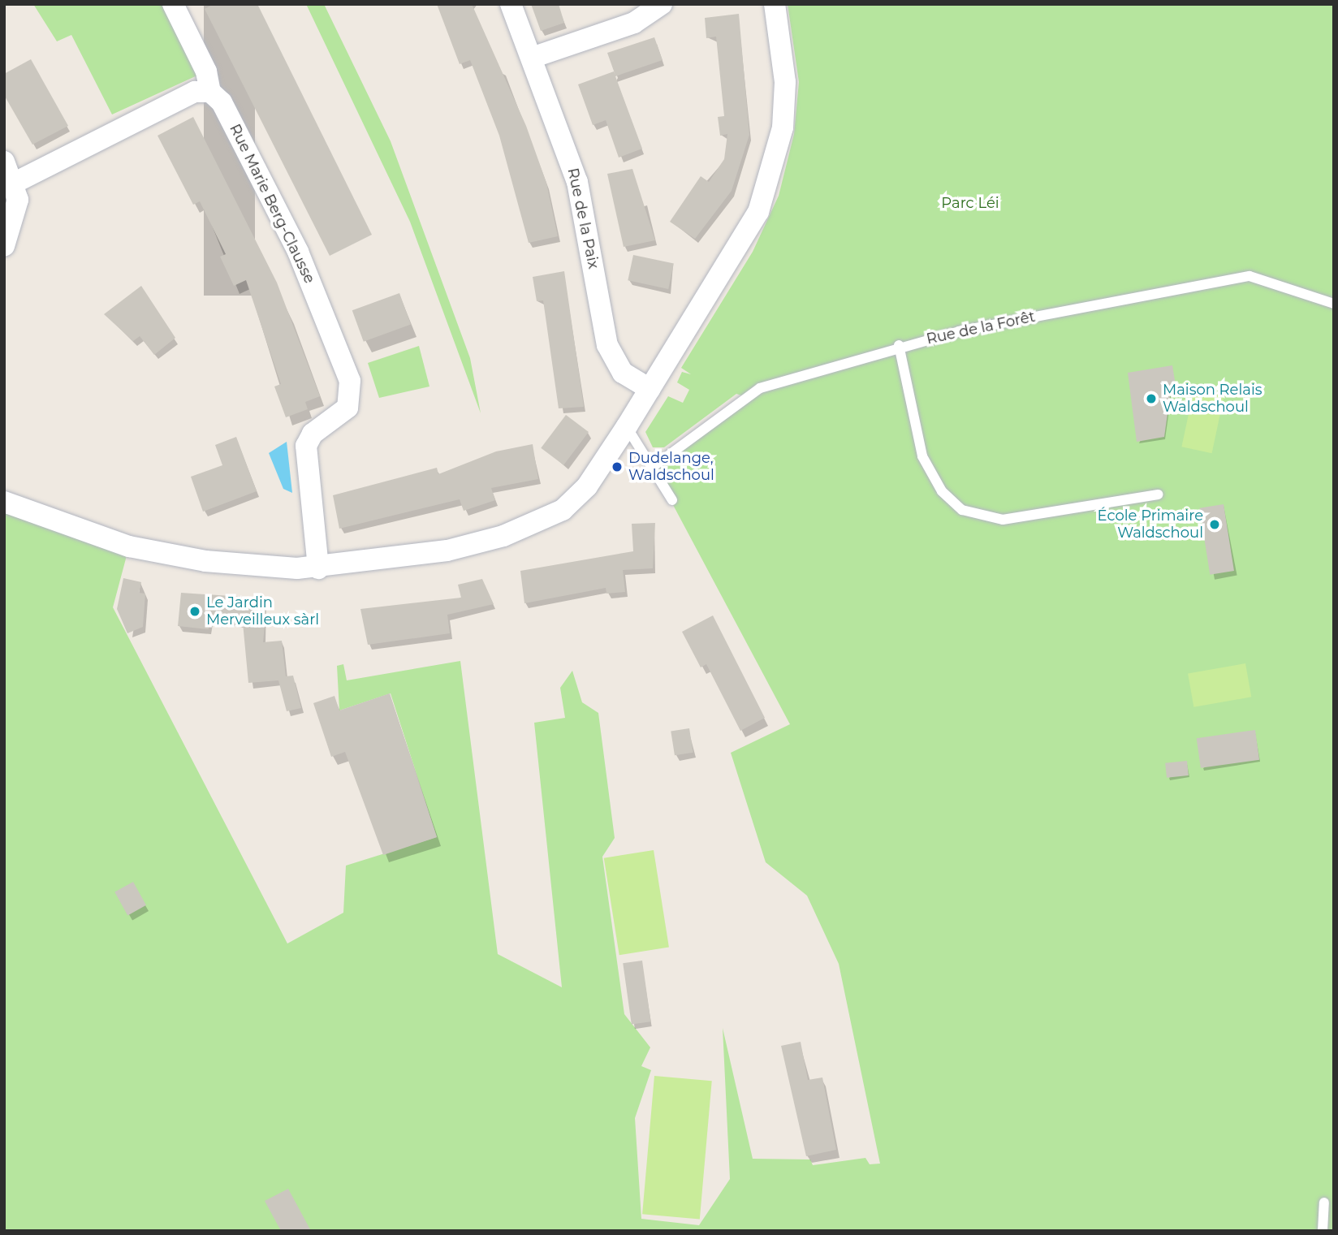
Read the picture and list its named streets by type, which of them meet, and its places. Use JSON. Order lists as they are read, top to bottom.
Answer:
{
  "streets": {
    "street": ["Rue Marie Berg-Clausse", "Rue de la Paix"],
    "lane": ["Rue de la Forêt"]
  },
  "parks": ["Parc Léi"],
  "places": [
    "Maison Relais Waldschoul",
    "Dudelange, Waldschoul",
    "École Primaire Waldschoul",
    "Le Jardin Merveilleux sàrl"
  ]
}
